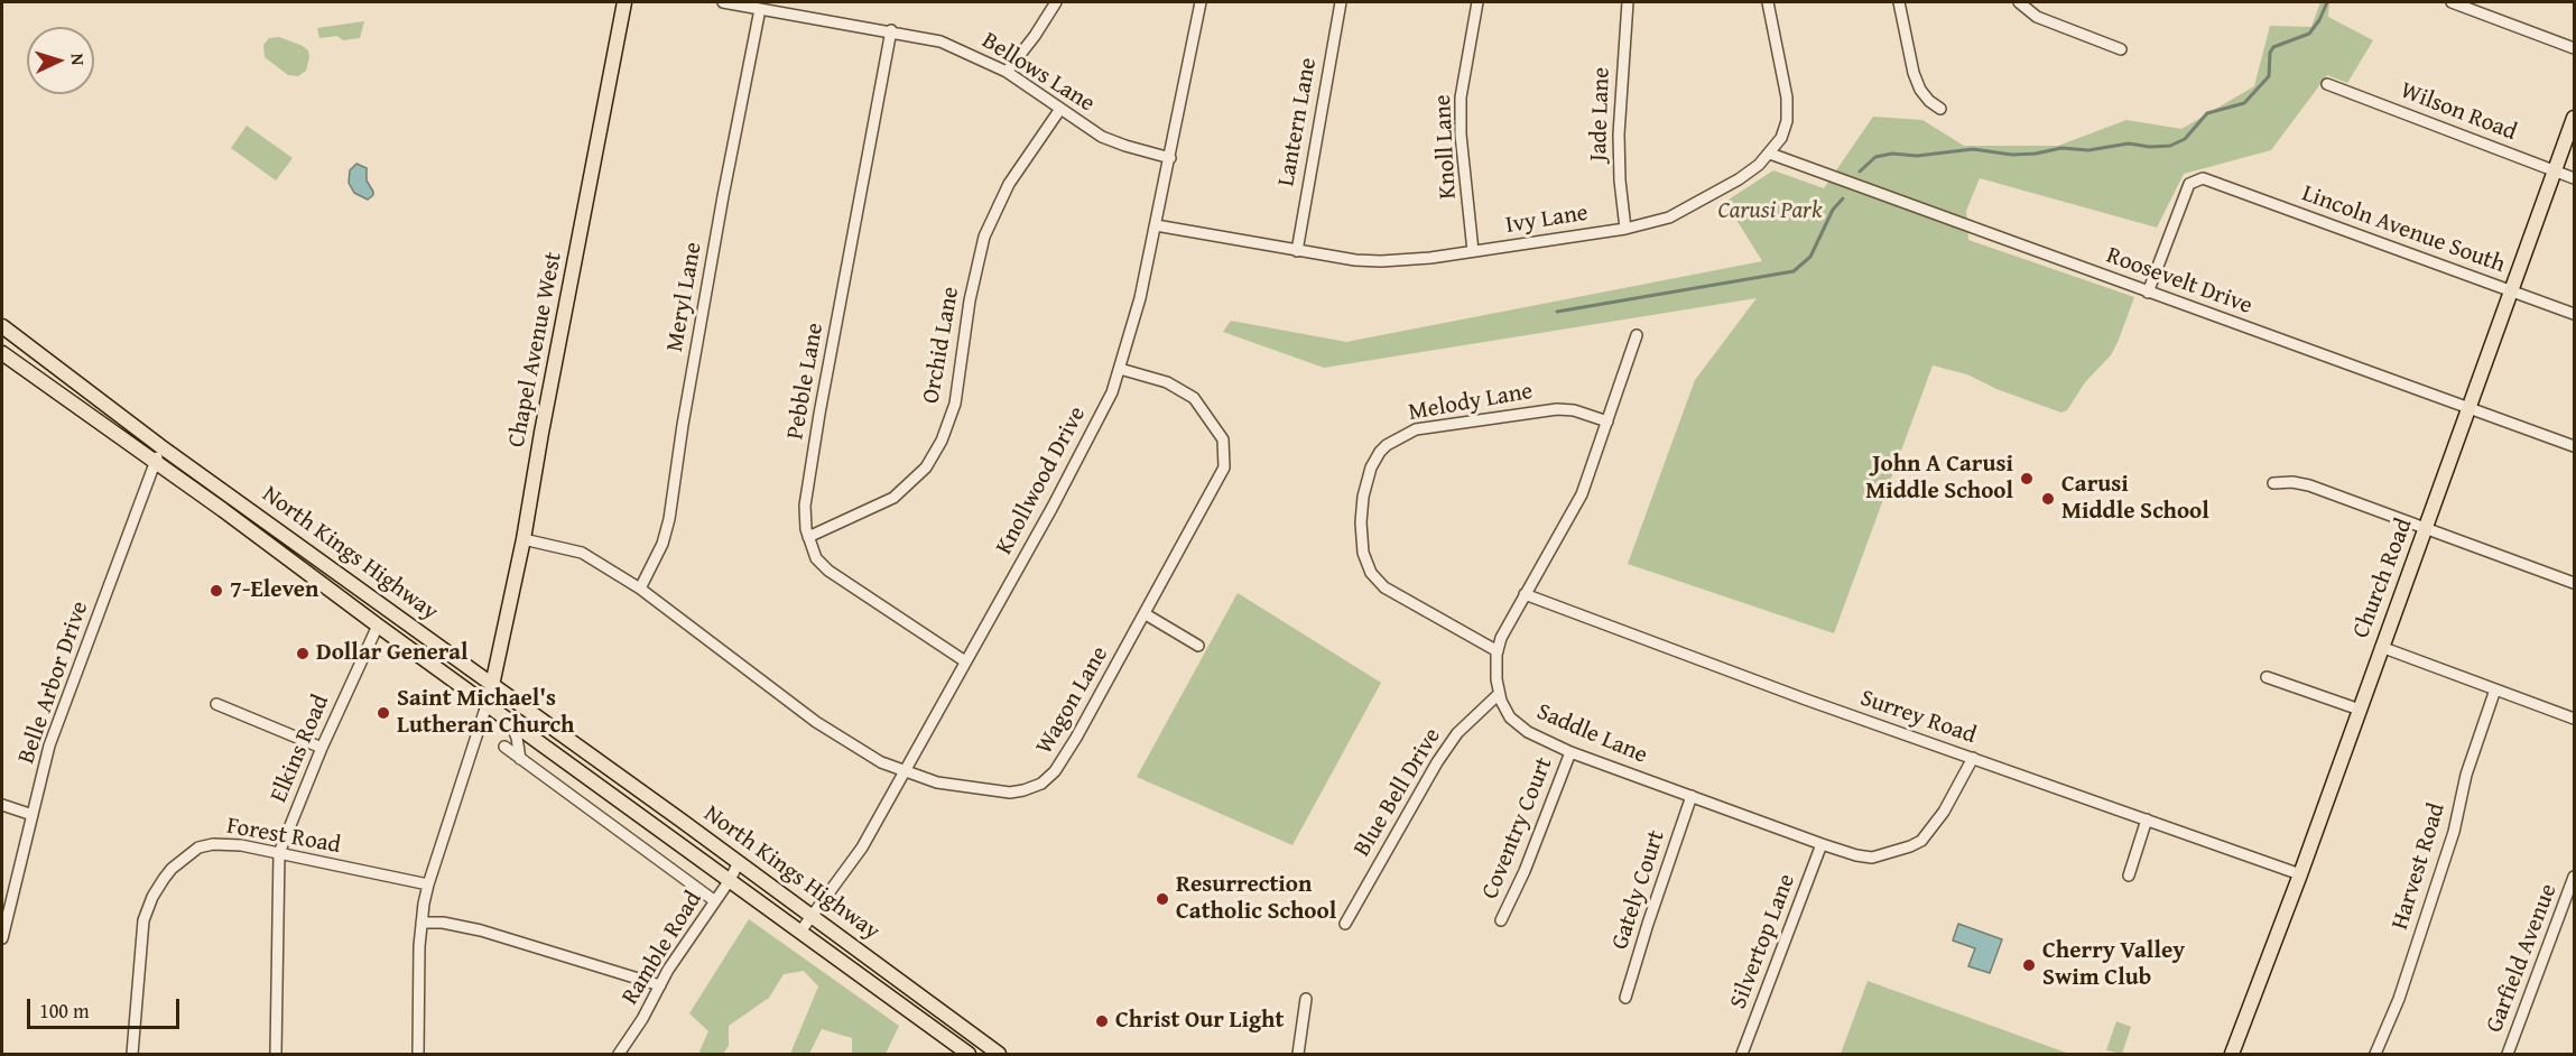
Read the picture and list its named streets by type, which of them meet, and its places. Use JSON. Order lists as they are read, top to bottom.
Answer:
{
  "streets": {
    "main road": ["Chapel Avenue West", "North Kings Highway", "Church Road"],
    "street": [
      "Bellows Lane",
      "Wilson Road",
      "Jade Lane",
      "Lantern Lane",
      "Knoll Lane",
      "Ivy Lane",
      "Lincoln Avenue South",
      "Roosevelt Drive",
      "Meryl Lane",
      "Orchid Lane",
      "Pebble Lane",
      "Melody Lane",
      "Knollwood Drive",
      "Belle Arbor Drive",
      "Wagon Lane",
      "Surrey Road",
      "Saddle Lane",
      "Elkins Road",
      "Blue Bell Drive",
      "Coventry Court",
      "Forest Road",
      "Harvest Road",
      "Gately Court",
      "Silvertop Lane",
      "Ramble Road",
      "Garfield Avenue"
    ]
  },
  "crossings": [
    ["Bellows Lane", "Meryl Lane"],
    ["Bellows Lane", "Orchid Lane"],
    ["Bellows Lane", "Pebble Lane"],
    ["Bellows Lane", "Knollwood Drive"],
    ["Wilson Road", "Church Road"],
    ["Jade Lane", "Ivy Lane"],
    ["Lantern Lane", "Ivy Lane"],
    ["Knoll Lane", "Ivy Lane"],
    ["Ivy Lane", "Roosevelt Drive"],
    ["Ivy Lane", "Knollwood Drive"],
    ["Lincoln Avenue South", "Roosevelt Drive"],
    ["Lincoln Avenue South", "Church Road"],
    ["Roosevelt Drive", "Church Road"],
    ["Meryl Lane", "Wagon Lane"],
    ["Orchid Lane", "Pebble Lane"],
    ["Chapel Avenue West", "North Kings Highway"],
    ["Chapel Avenue West", "Wagon Lane"],
    ["Pebble Lane", "Knollwood Drive"],
    ["Melody Lane", "Saddle Lane"],
    ["Knollwood Drive", "North Kings Highway"],
    ["Knollwood Drive", "Wagon Lane"],
    ["North Kings Highway", "Belle Arbor Drive"],
    ["North Kings Highway", "Elkins Road"],
    ["North Kings Highway", "Ramble Road"],
    ["Church Road", "Surrey Road"],
    ["Surrey Road", "Saddle Lane"],
    ["Saddle Lane", "Blue Bell Drive"],
    ["Saddle Lane", "Coventry Court"],
    ["Saddle Lane", "Gately Court"],
    ["Saddle Lane", "Silvertop Lane"],
    ["Elkins Road", "Forest Road"]
  ],
  "parks": ["Carusi Park"],
  "places": [
    "John A Carusi Middle School",
    "Carusi Middle School",
    "7-Eleven",
    "Dollar General",
    "Saint Michael's Lutheran Church",
    "Resurrection Catholic School",
    "Cherry Valley Swim Club",
    "Christ Our Light"
  ],
  "scale_bar": "100 m",
  "north": "right"
}
